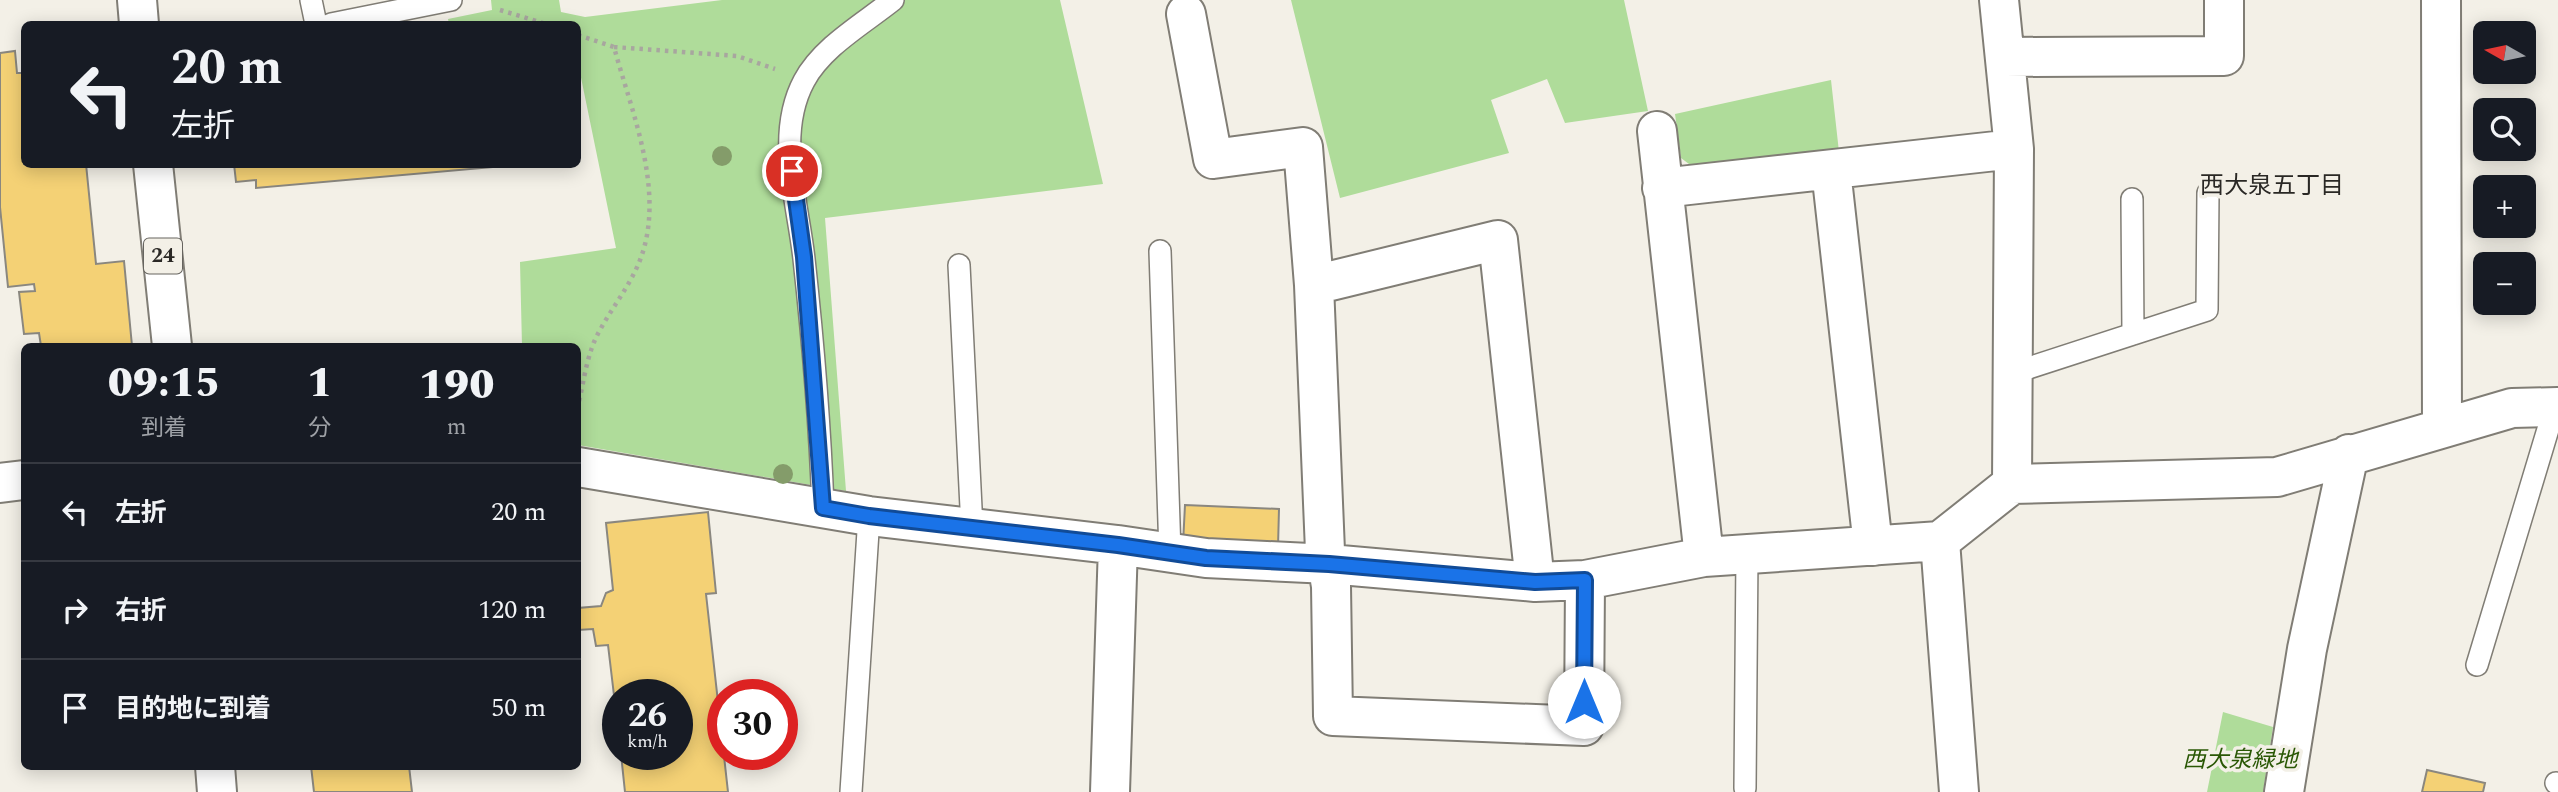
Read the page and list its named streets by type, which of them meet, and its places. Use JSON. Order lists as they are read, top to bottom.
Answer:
{
  "streets": {
    "street": ["24"]
  },
  "districts": ["西大泉五丁目"],
  "parks": ["西大泉緑地"],
  "north": "left",
  "page": {
    "map_buttons": ["+", "−"],
    "turn": ["20 m", "左折"],
    "eta": [
      "09:15",
      "到着",
      "1",
      "分",
      "190",
      "m"
    ],
    "list": [
      {
        "name": "左折",
        "value": "20 m"
      },
      {
        "name": "右折",
        "value": "120 m"
      },
      {
        "name": "目的地に到着",
        "value": "50 m"
      }
    ],
    "speed": "26 km/h",
    "limit": "30"
  }
}
